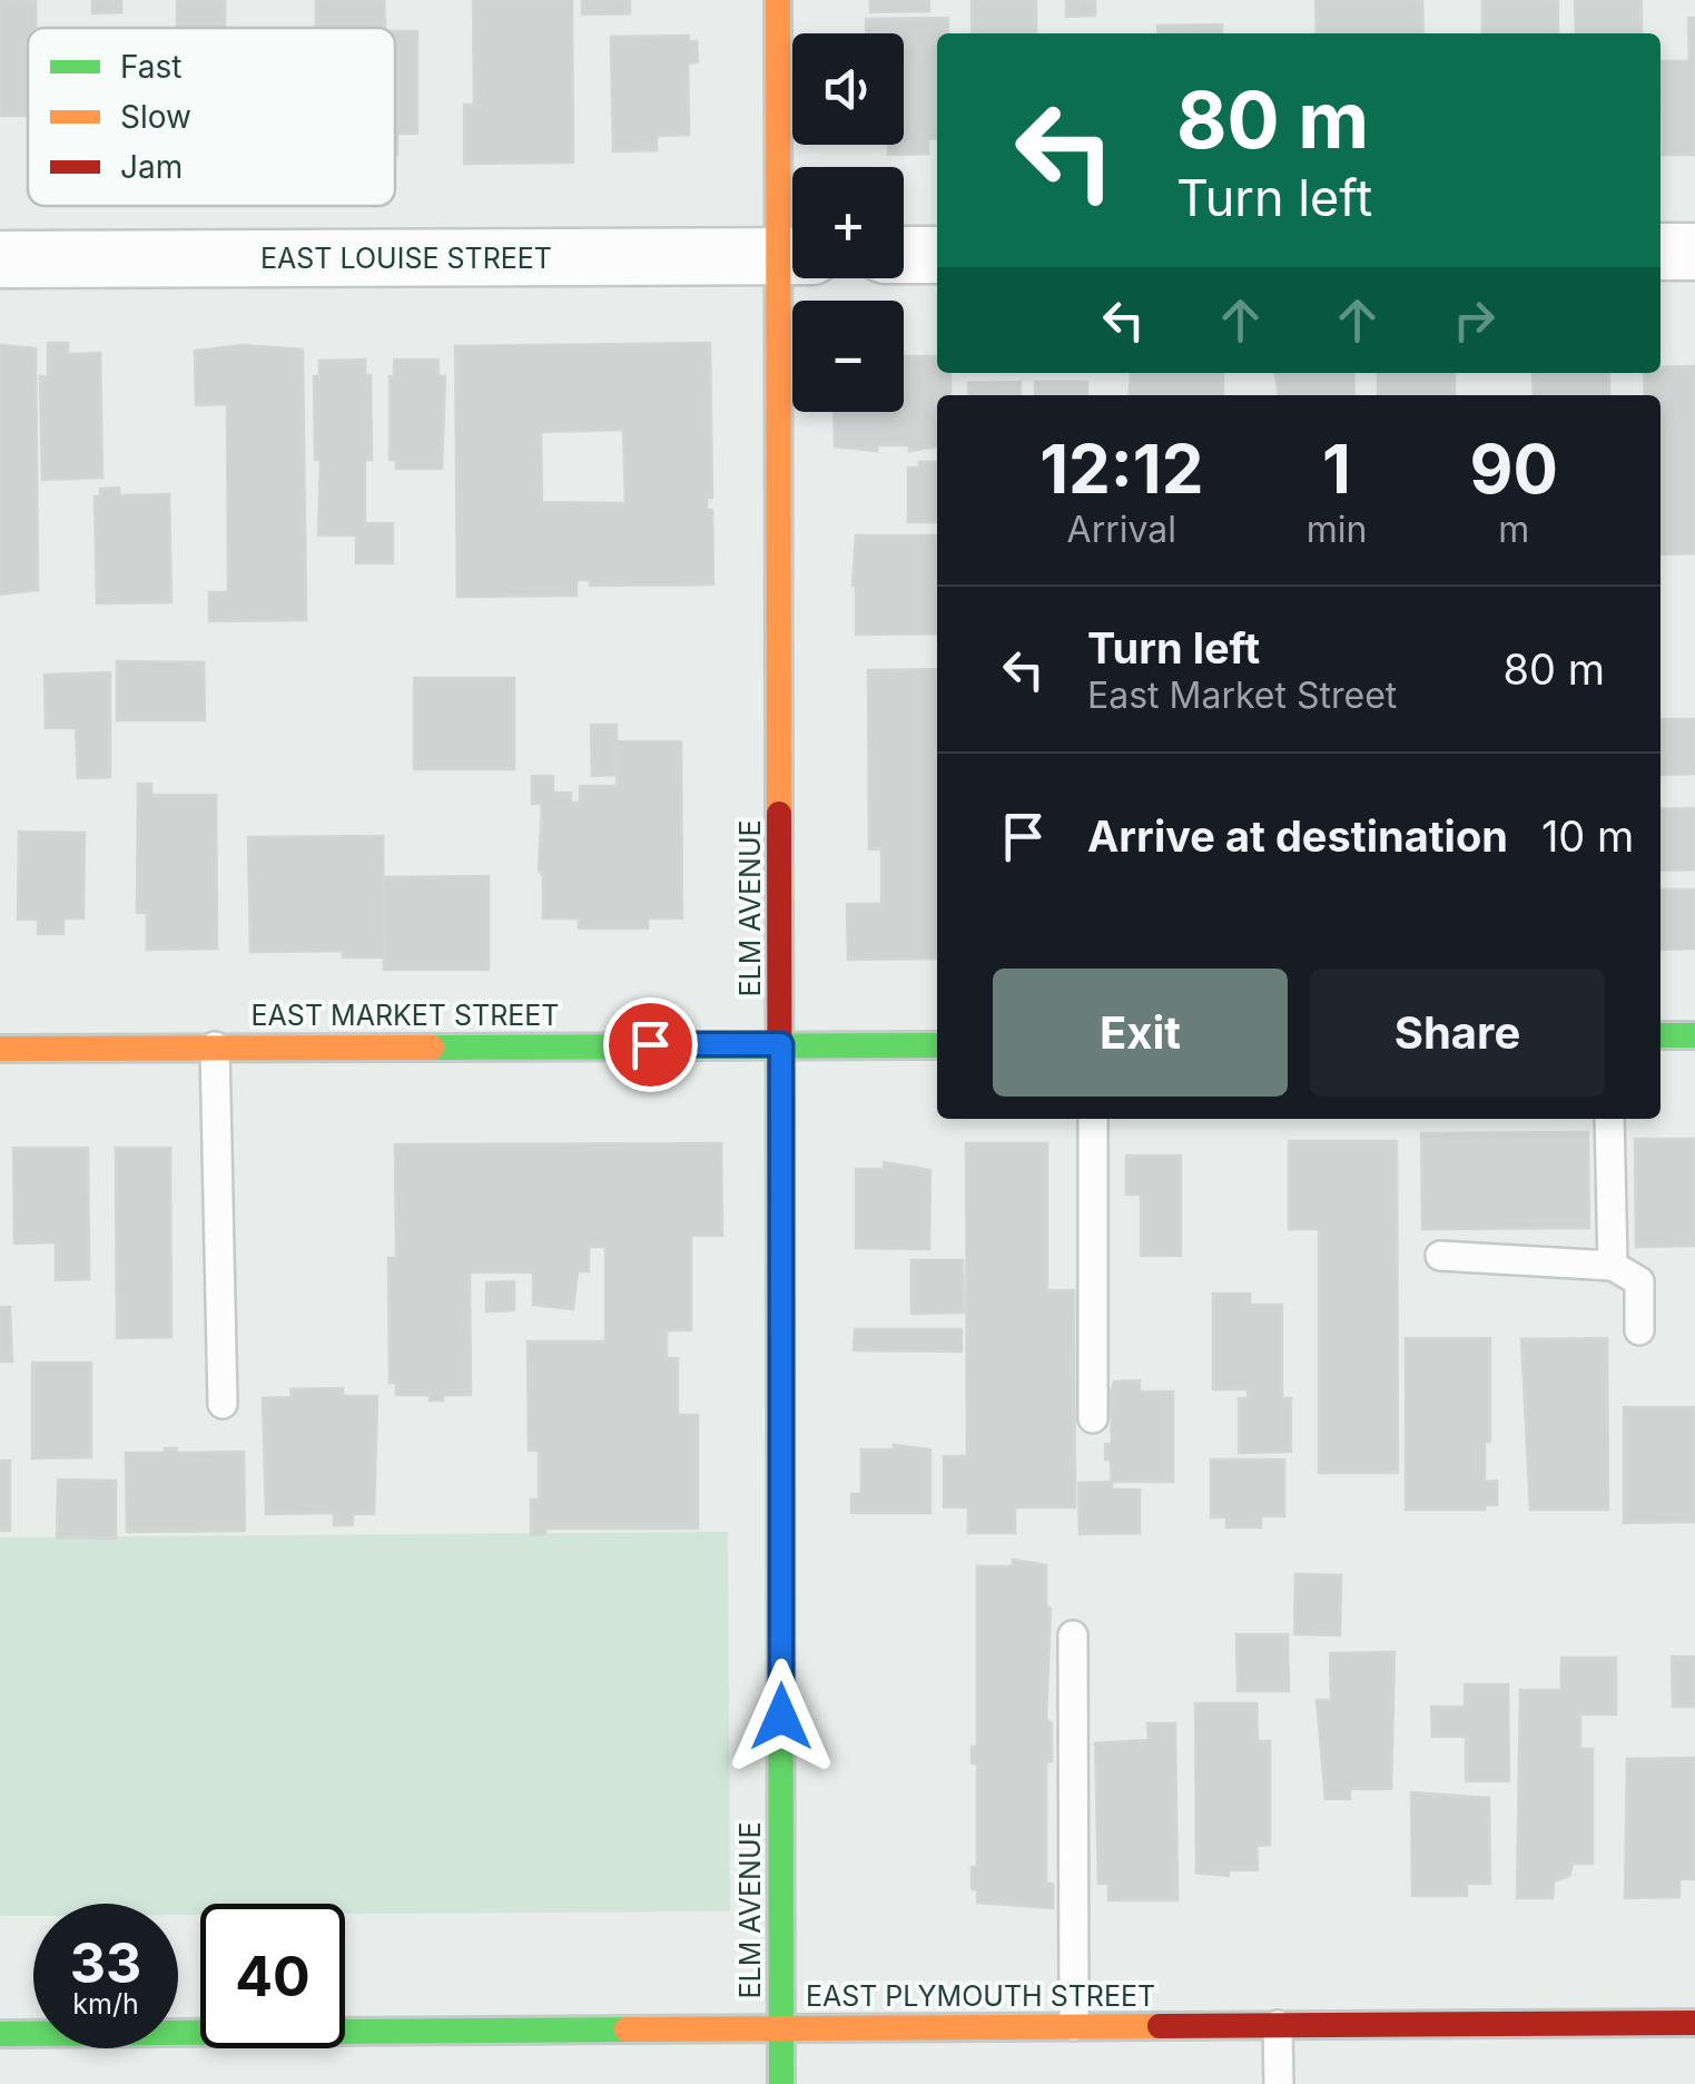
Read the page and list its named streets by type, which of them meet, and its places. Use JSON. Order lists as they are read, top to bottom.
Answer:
{
  "streets": {
    "street": [
      "EAST LOUISE STREET",
      "ELM AVENUE",
      "EAST MARKET STREET",
      "EAST PLYMOUTH STREET"
    ]
  },
  "crossings": [
    ["ELM AVENUE", "EAST MARKET STREET"],
    ["ELM AVENUE", "EAST PLYMOUTH STREET"]
  ],
  "legend": ["Fast", "Slow", "Jam"],
  "page": {
    "map_buttons": ["+", "−"],
    "turn": ["80 m", "Turn left"],
    "eta": [
      "12:12",
      "Arrival",
      "1",
      "min",
      "90",
      "m"
    ],
    "list": [
      {
        "name": "Turn left",
        "note": "East Market Street",
        "value": "80 m"
      },
      {
        "name": "Arrive at destination",
        "value": "10 m"
      }
    ],
    "buttons": ["Exit", "Share"],
    "speed": "33 km/h",
    "limit": "40"
  }
}
